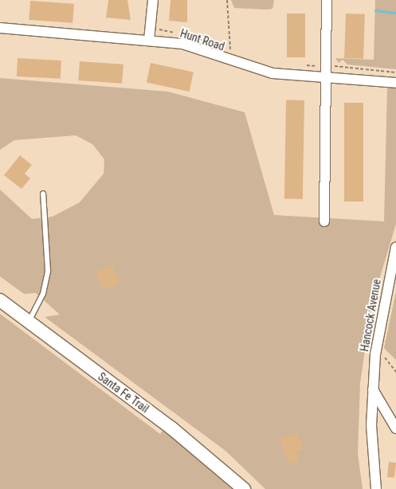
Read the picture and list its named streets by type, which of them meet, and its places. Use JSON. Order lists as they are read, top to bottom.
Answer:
{
  "streets": {
    "street": ["Hunt Road", "Hancock Avenue", "Santa Fe Trail"]
  }
}
